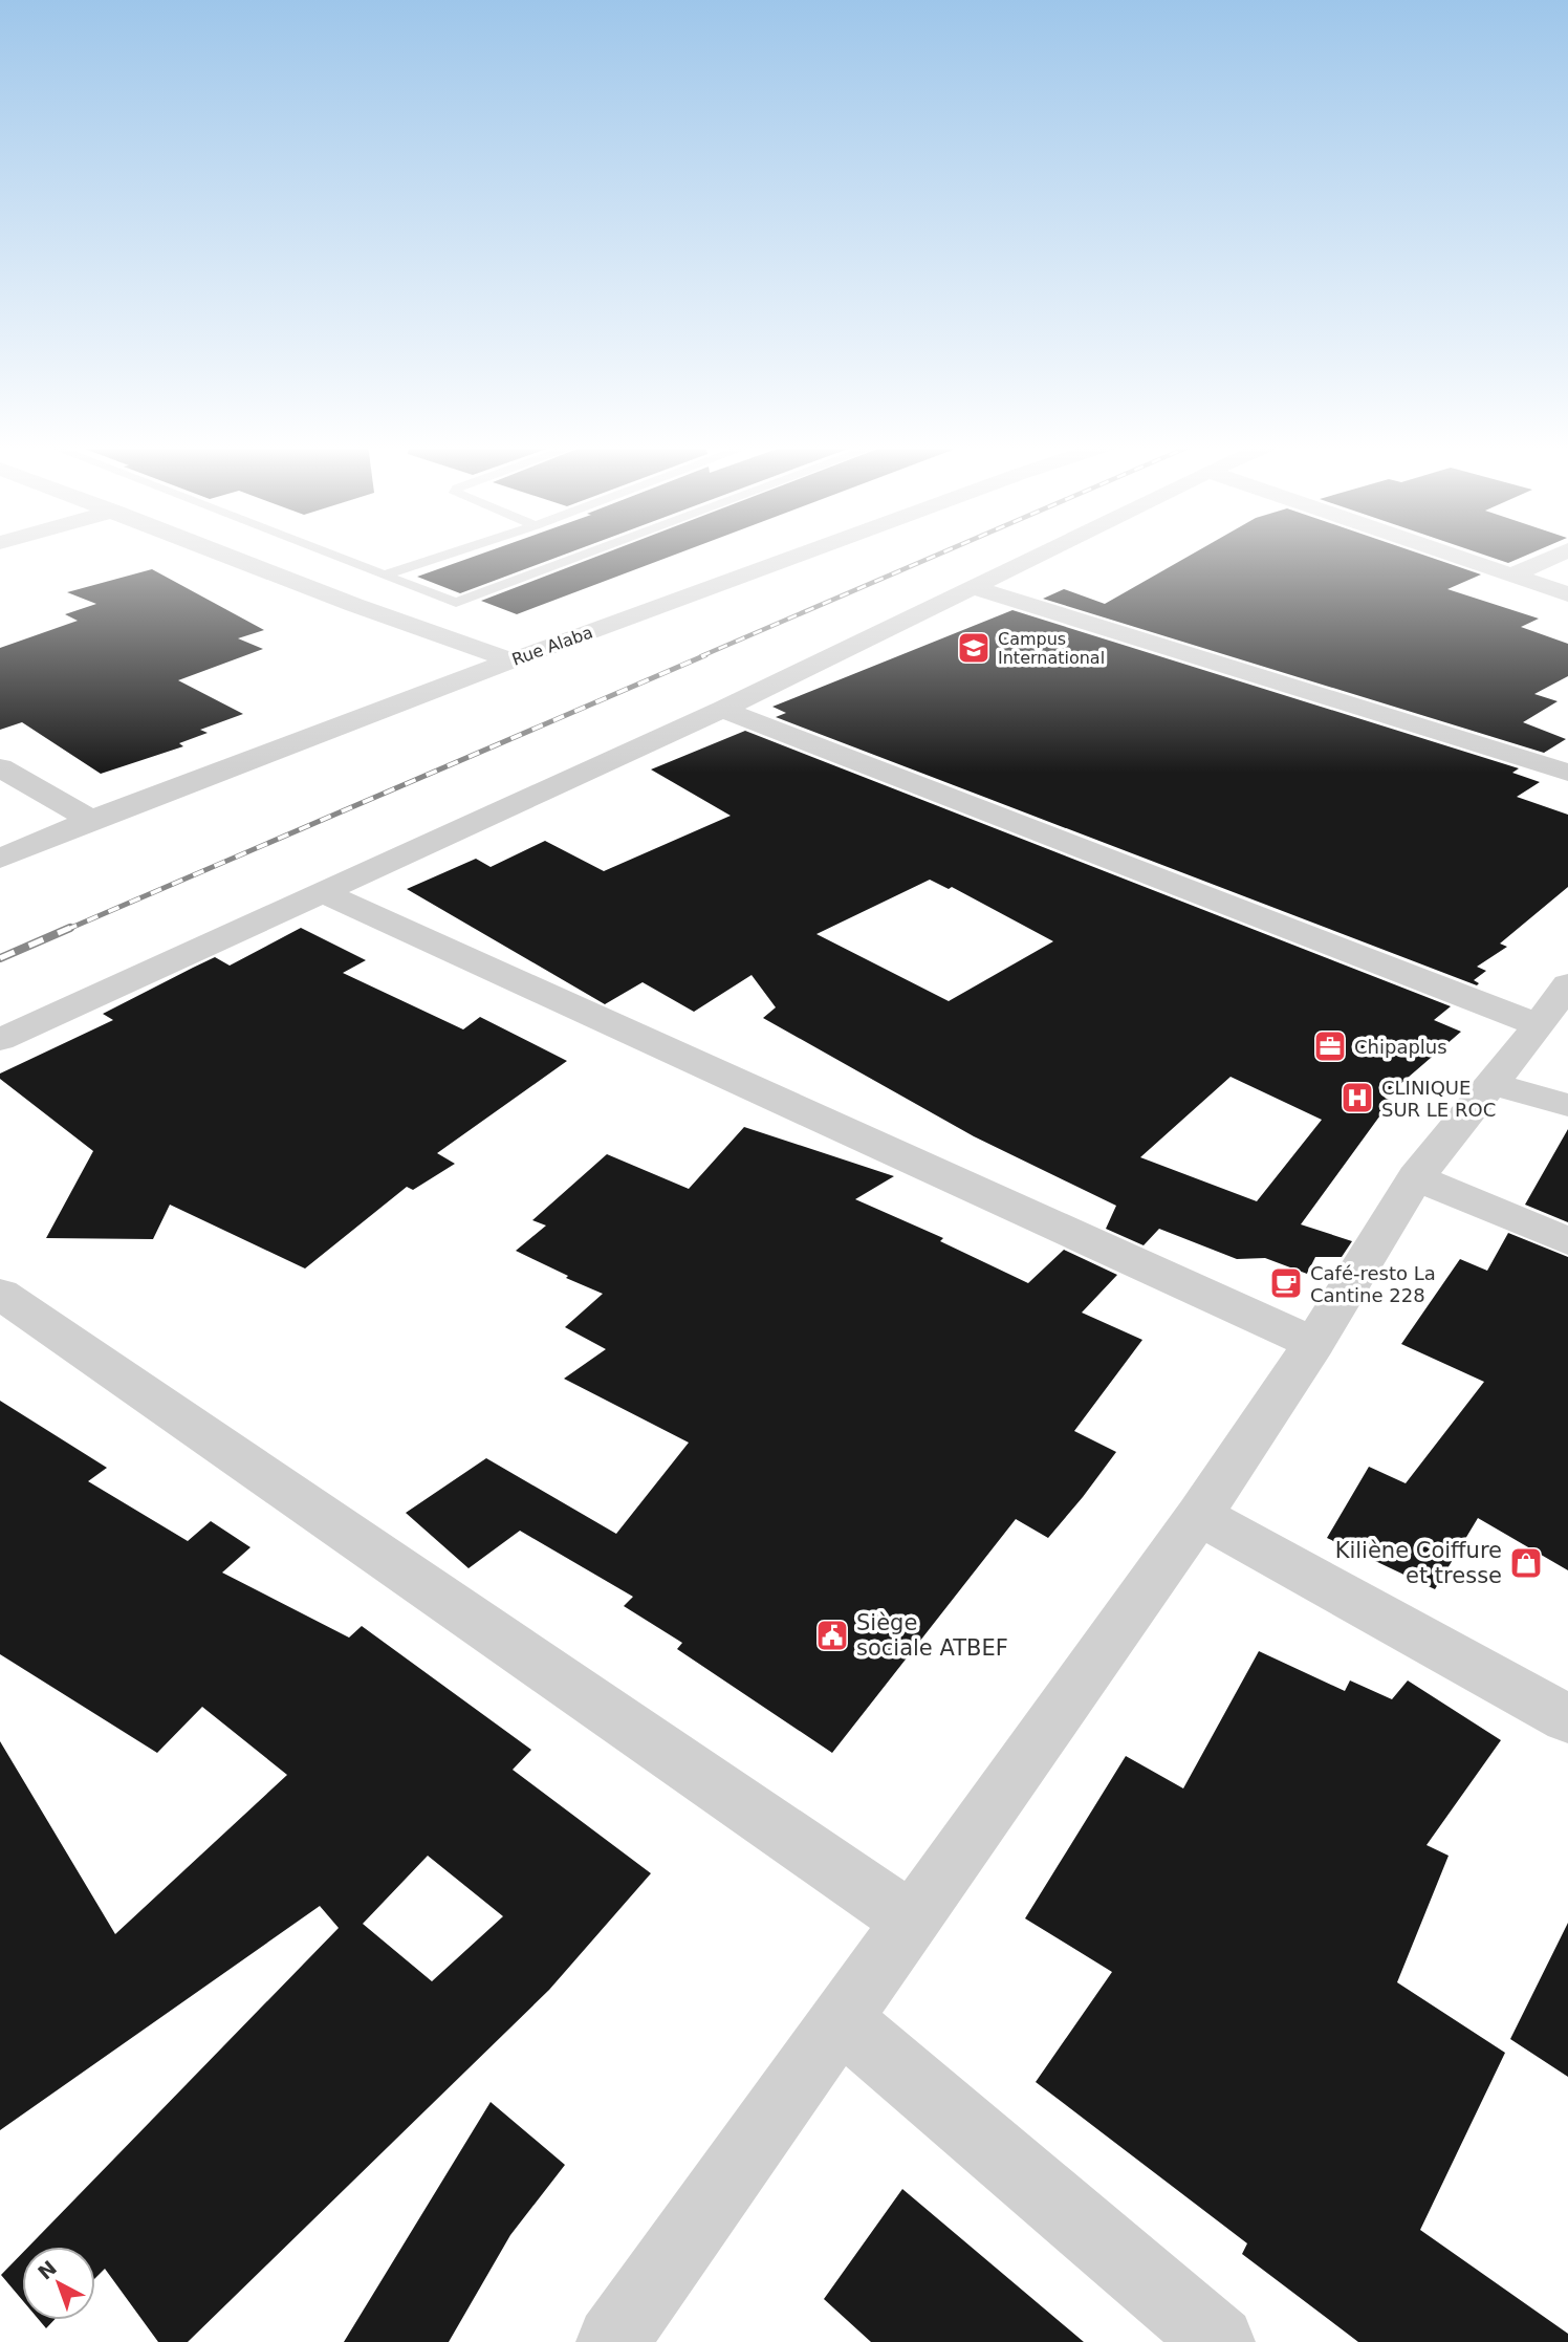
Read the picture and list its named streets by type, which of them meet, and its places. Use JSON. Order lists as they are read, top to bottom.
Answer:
{
  "streets": {
    "street": ["Rue Alaba"]
  },
  "places": {
    "school or university": ["Campus International"],
    "office": ["Chipaplus"],
    "hospital": ["CLINIQUE SUR LE ROC"],
    "cafe": ["Café-resto La Cantine 228"],
    "shop": ["Kiliène Coiffure et tresse"],
    "public building": ["Siège sociale ATBEF"]
  },
  "north": "top left"
}
